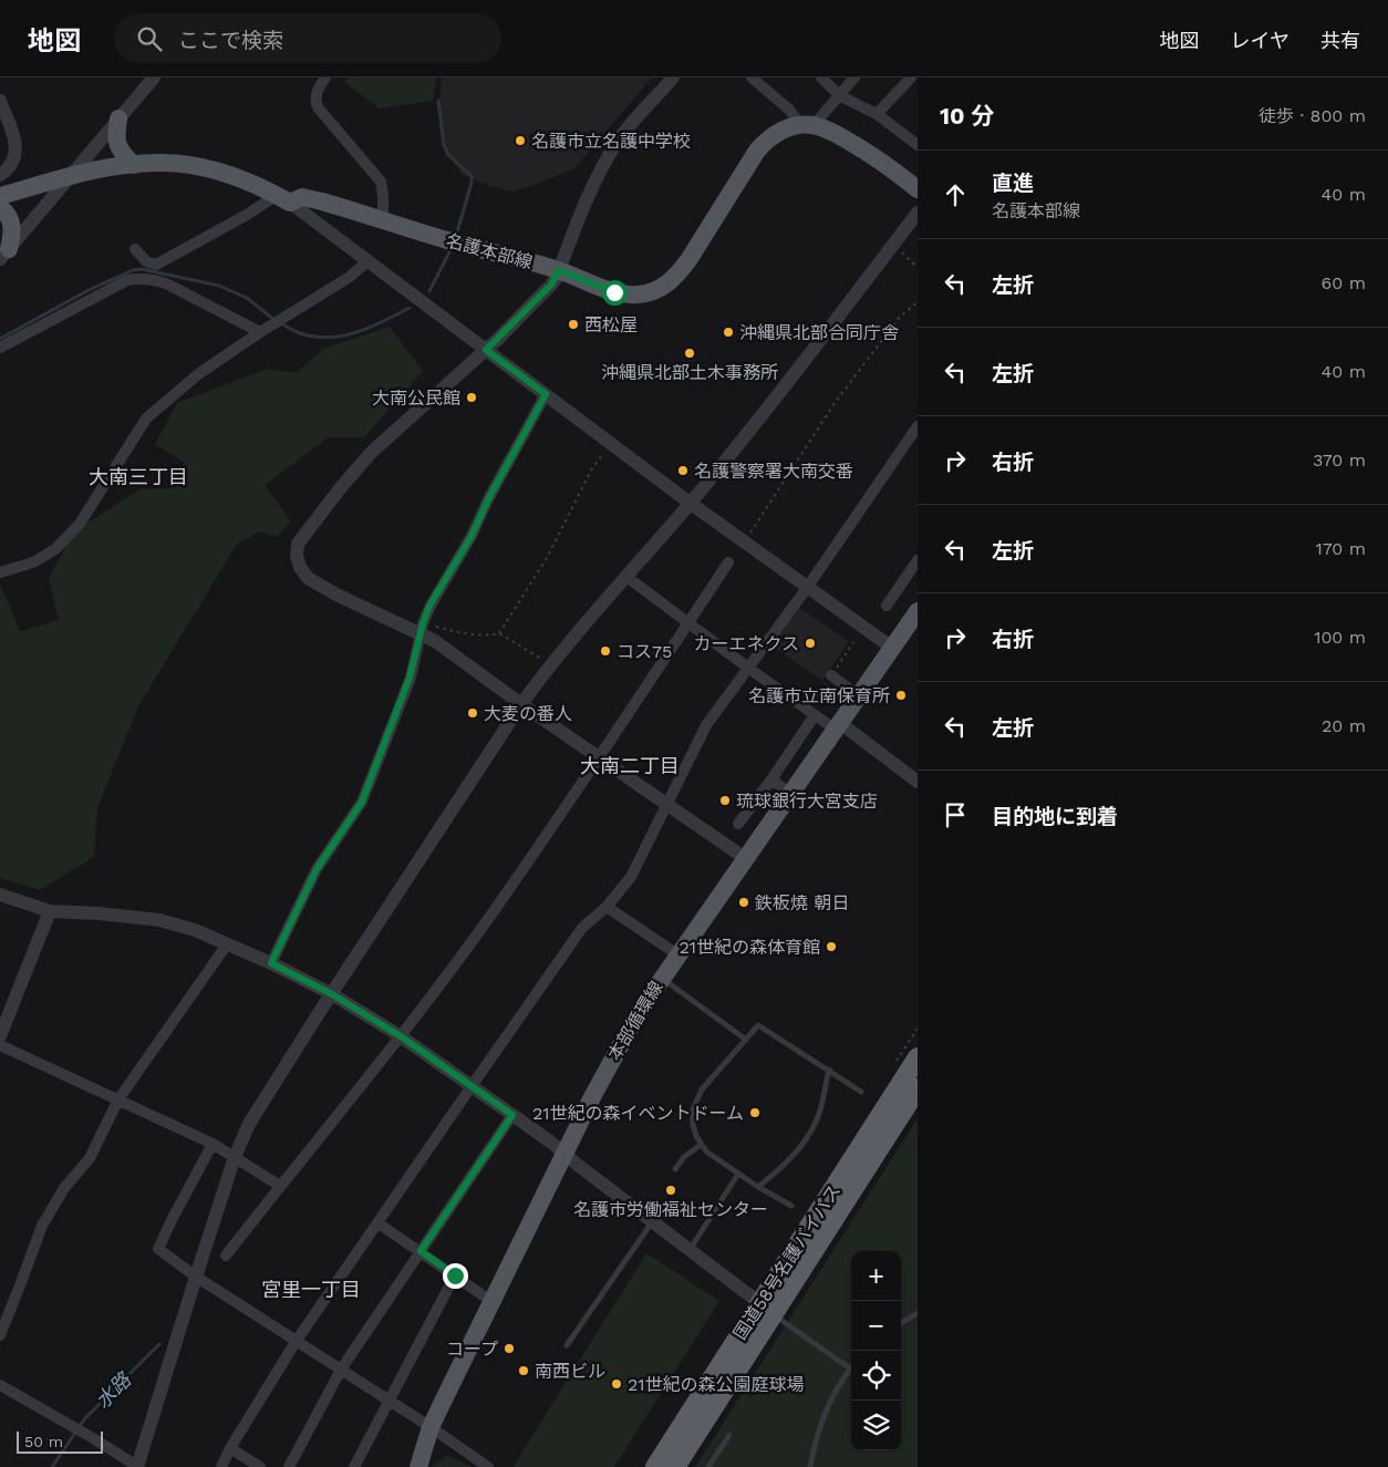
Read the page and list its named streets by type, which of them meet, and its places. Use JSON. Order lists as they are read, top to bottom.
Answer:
{
  "streets": {
    "highway": ["国道58号名護バイパス"],
    "main road": ["名護本部線", "本部循環線"]
  },
  "districts": ["大南三丁目", "大南二丁目", "宮里一丁目"],
  "water": ["水路"],
  "places": [
    "名護市立名護中学校",
    "西松屋",
    "沖縄県北部合同庁舎",
    "沖縄県北部土木事務所",
    "大南公民館",
    "名護警察署大南交番",
    "カーエネクス",
    "コス75",
    "名護市立南保育所",
    "大麦の番人",
    "琉球銀行大宮支店",
    "鉄板燒 朝日",
    "21世紀の森体育館",
    "21世紀の森イベントドーム",
    "名護市労働福祉センター",
    "コープ",
    "南西ビル",
    "21世紀の森公園庭球場"
  ],
  "scale_bar": "50 m",
  "page": {
    "header": "地図",
    "search": "ここで検索",
    "nav": ["地図", "レイヤ", "共有"],
    "heading": ["10 分", "徒歩 · 800 m"],
    "list": [
      ["直進", "名護本部線", "40 m"],
      ["左折", "60 m"],
      ["左折", "40 m"],
      ["右折", "370 m"],
      ["左折", "170 m"],
      ["右折", "100 m"],
      ["左折", "20 m"],
      "目的地に到着"
    ],
    "map_buttons": ["+", "−"],
    "scale": "50 m"
  }
}
